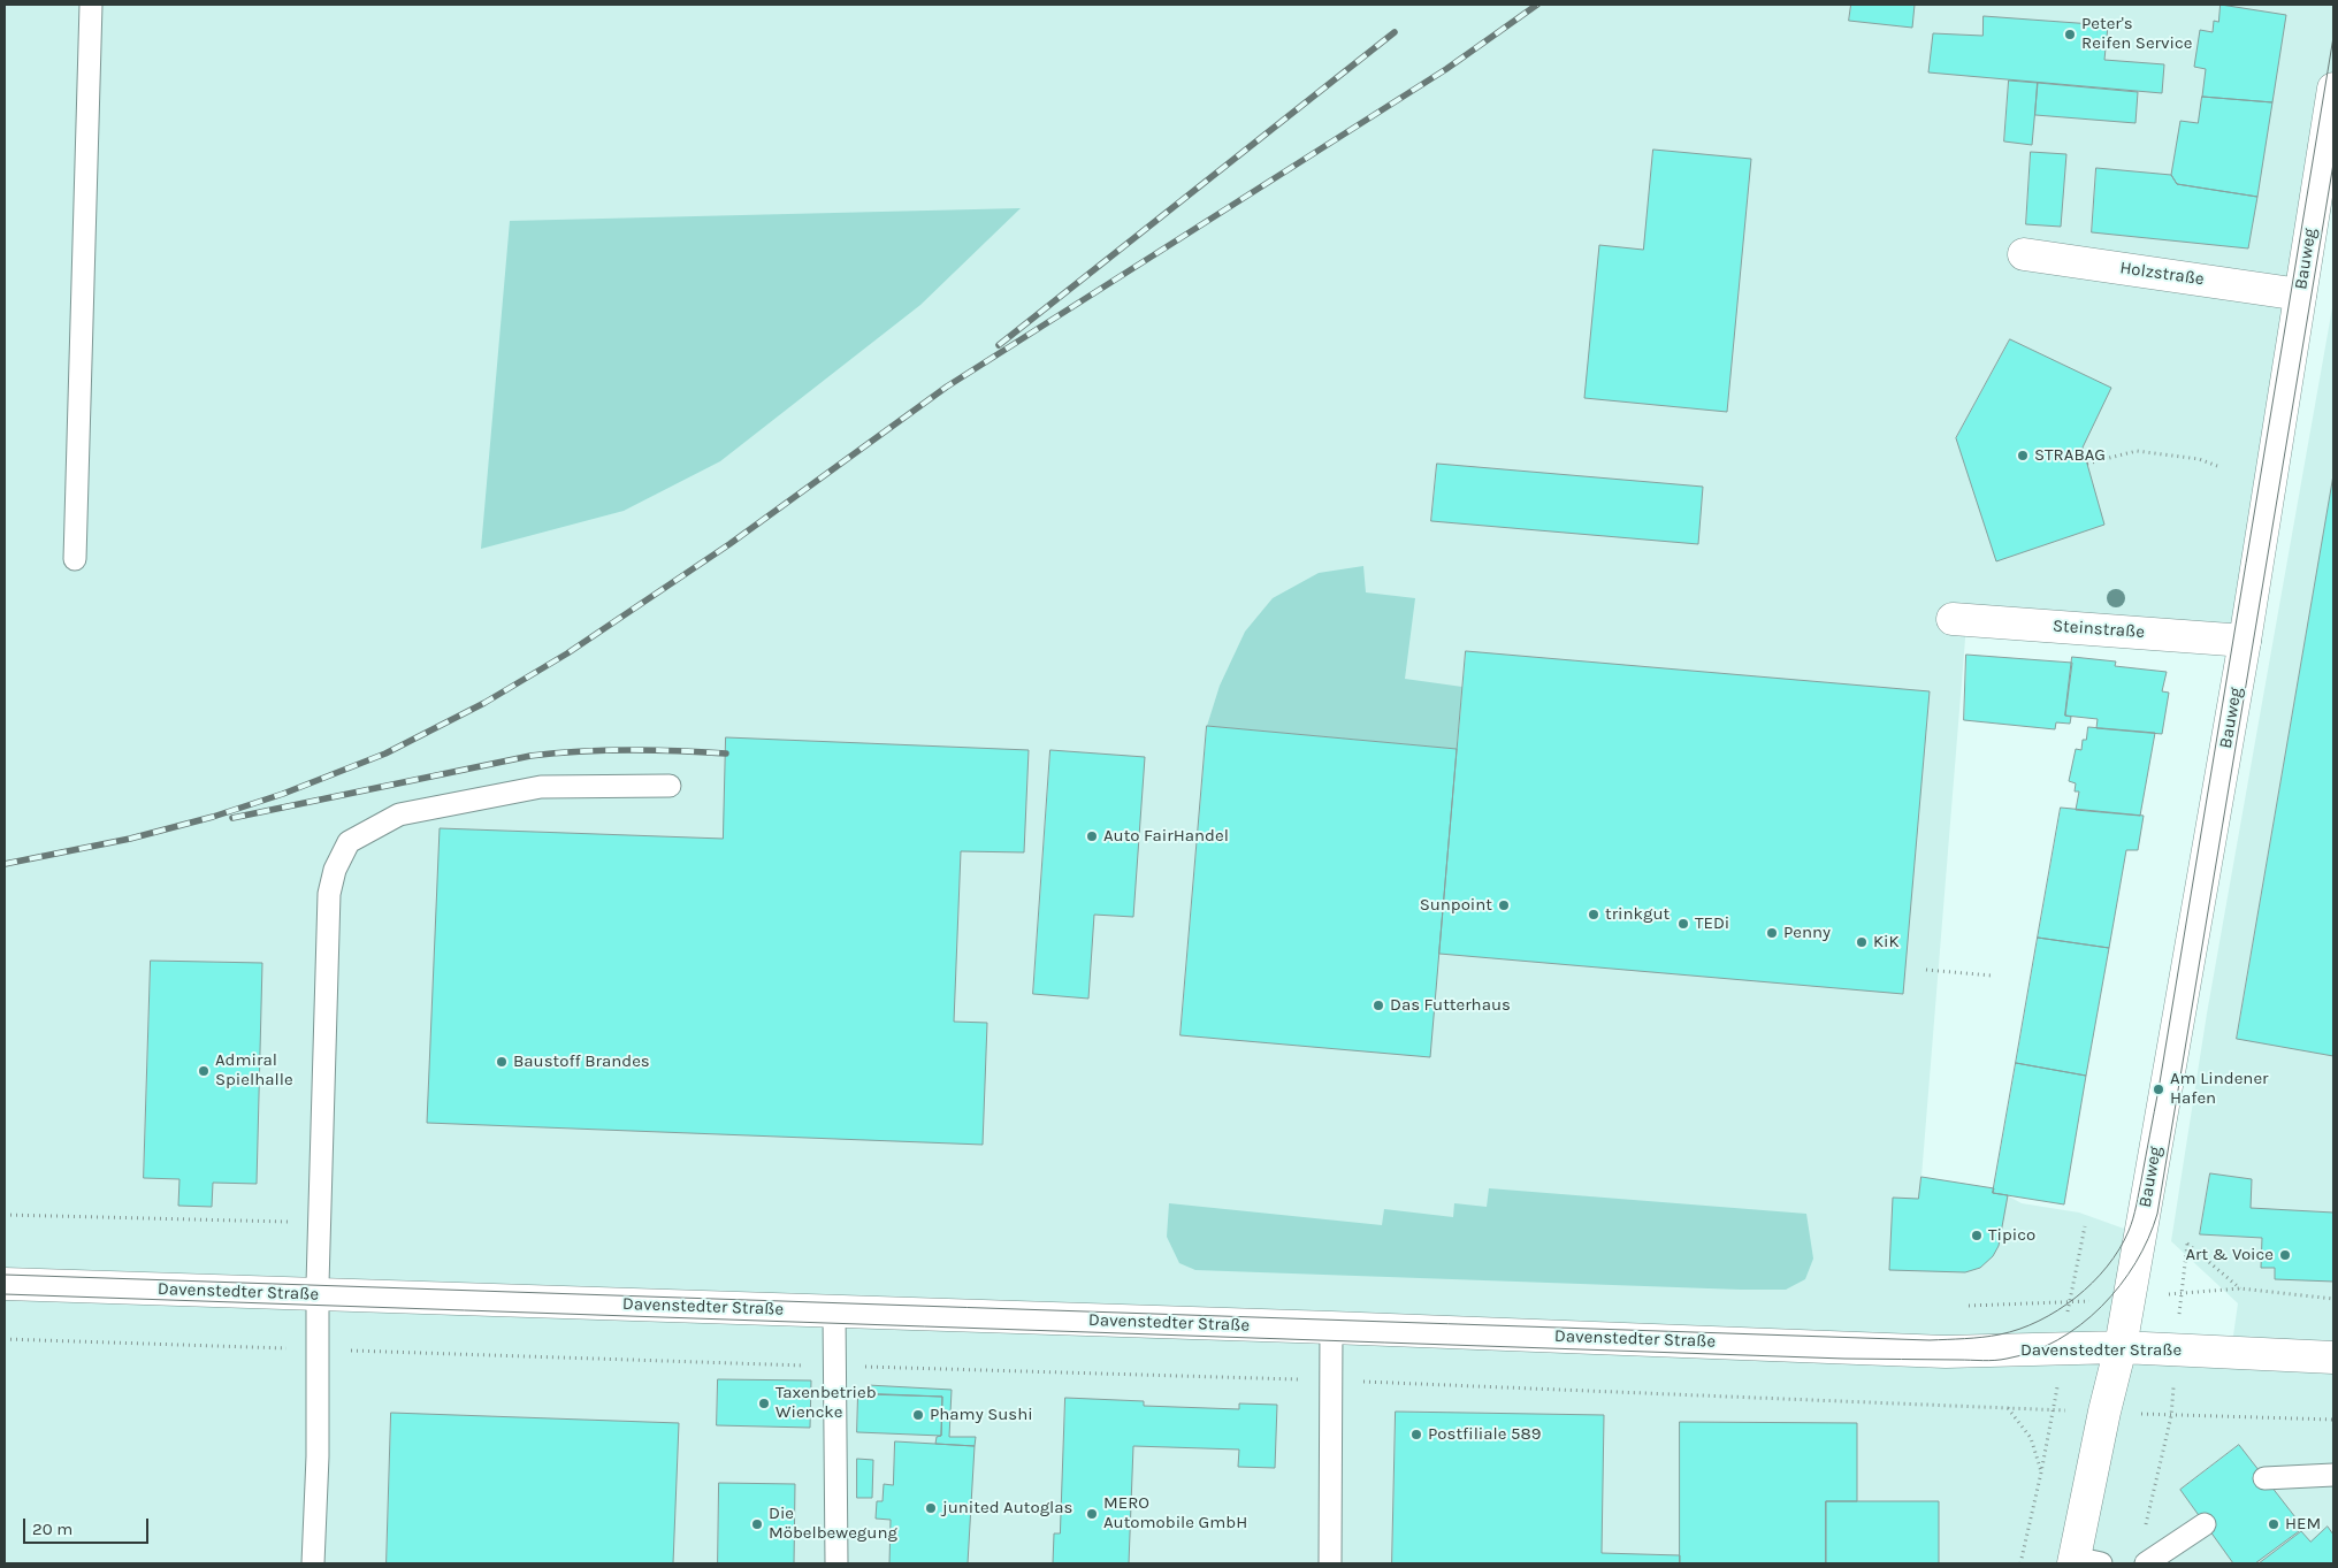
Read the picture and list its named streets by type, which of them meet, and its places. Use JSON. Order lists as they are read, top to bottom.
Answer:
{
  "streets": {
    "street": [
      "Bauweg",
      "Holzstraße",
      "Steinstraße",
      "Davenstedter Straße"
    ]
  },
  "crossings": [
    ["Bauweg", "Holzstraße"],
    ["Bauweg", "Steinstraße"],
    ["Bauweg", "Davenstedter Straße"]
  ],
  "places": [
    "Peter's Reifen Service",
    "STRABAG",
    "Auto FairHandel",
    "Sunpoint",
    "trinkgut",
    "TEDi",
    "Penny",
    "KiK",
    "Das Futterhaus",
    "Baustoff Brandes",
    "Admiral Spielhalle",
    "Am Lindener Hafen",
    "Tipico",
    "Art & Voice",
    "Taxenbetrieb Wiencke",
    "Phamy Sushi",
    "Postfiliale 589",
    "junited Autoglas",
    "MERO Automobile GmbH",
    "Die Möbelbewegung",
    "HEM"
  ],
  "scale_bar": "20 m"
}
